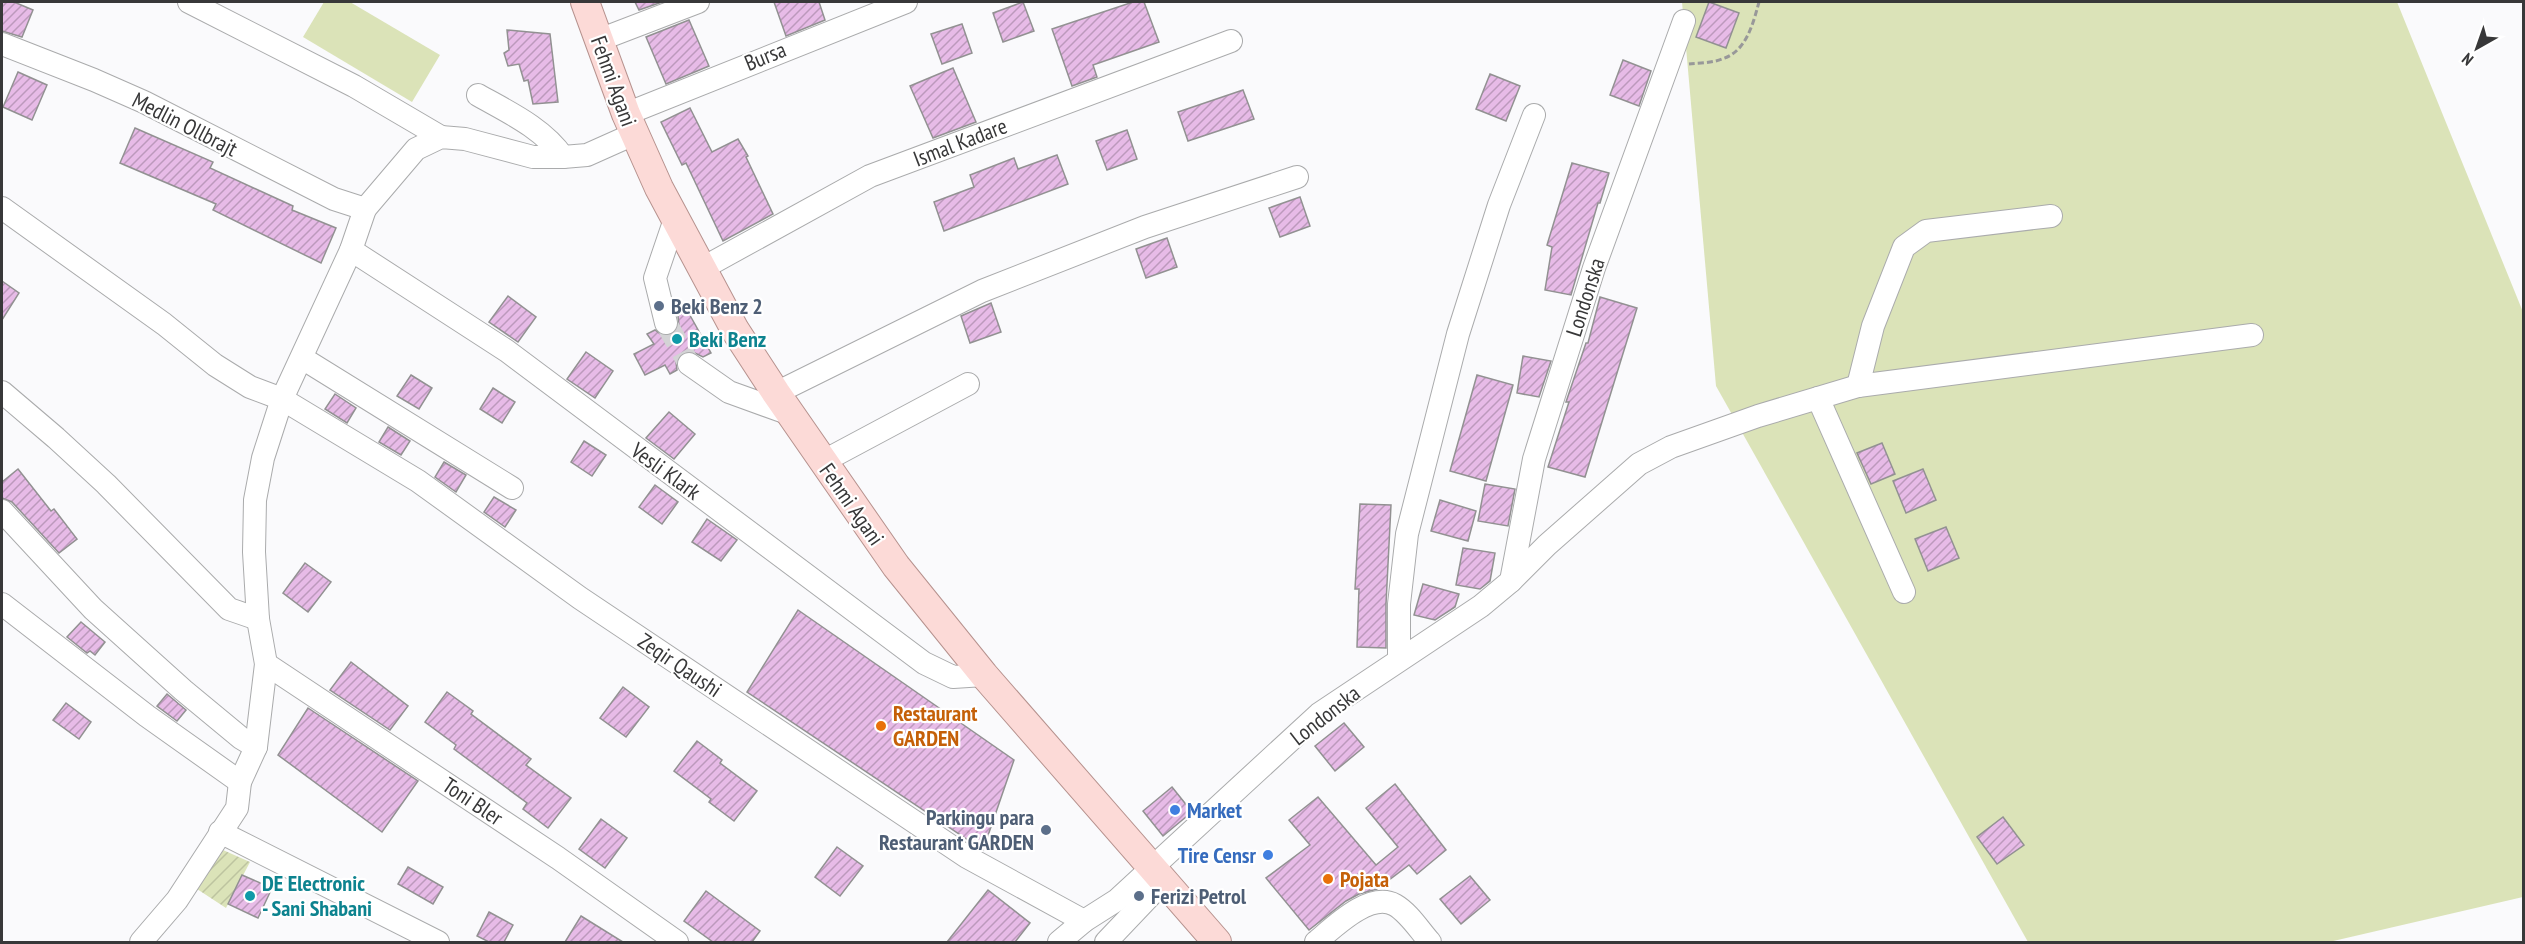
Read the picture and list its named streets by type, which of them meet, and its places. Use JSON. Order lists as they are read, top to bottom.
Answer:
{
  "streets": {
    "main road": ["Fehmi Agani"],
    "street": [
      "Bursa",
      "Medlin Ollbrajt",
      "Ismal Kadare",
      "Londonska",
      "Vesli Klark",
      "Zeqir Qaushi",
      "Toni Bler"
    ]
  },
  "crossings": [
    ["Bursa", "Fehmi Agani"],
    ["Fehmi Agani", "Ismal Kadare"],
    ["Fehmi Agani", "Londonska"],
    ["Fehmi Agani", "Vesli Klark"]
  ],
  "places": [
    "Beki Benz 2",
    "Beki Benz",
    "Restaurant GARDEN",
    "Market",
    "Parkingu para Restaurant GARDEN",
    "Tire Censr",
    "Pojata",
    "DE Electronic - Sani Shabani",
    "Ferizi Petrol"
  ],
  "north": "bottom left"
}
